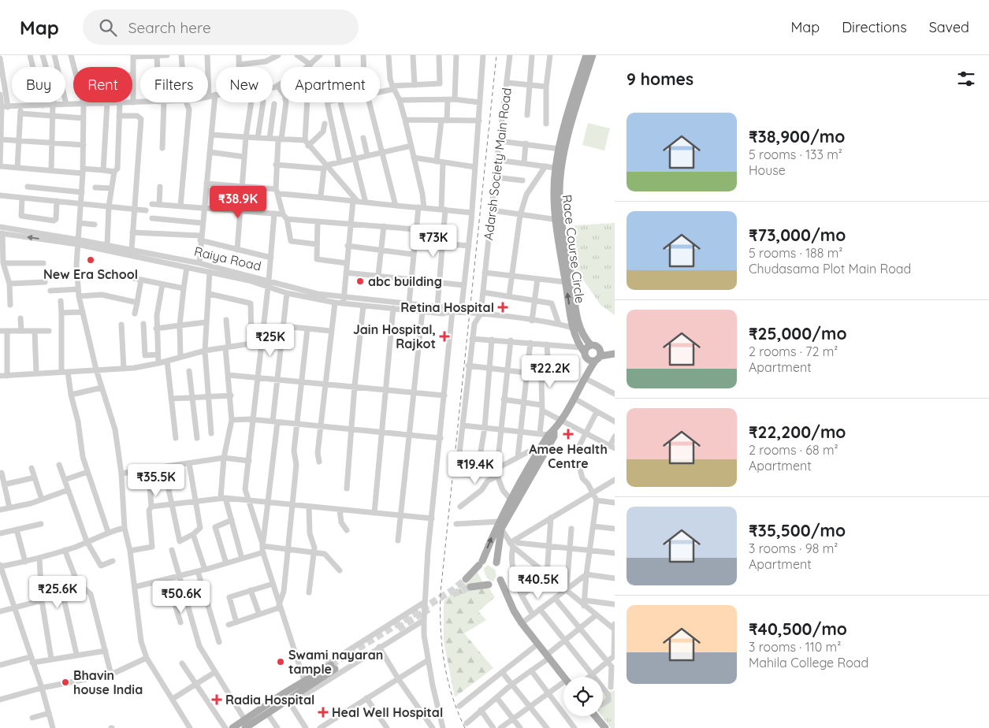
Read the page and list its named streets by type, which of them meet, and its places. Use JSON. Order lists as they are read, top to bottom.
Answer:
{
  "streets": {
    "main road": ["Race Course Circle"],
    "street": ["Adarsh Society Main Road", "Raiya Road"]
  },
  "crossings": [
    ["Adarsh Society Main Road", "Raiya Road"],
    ["Race Course Circle", "Raiya Road"]
  ],
  "places": {
    "other": [
      "New Era School",
      "abc building",
      "Swami nayaran tample",
      "Bhavin house India"
    ],
    "health": [
      "Retina Hospital",
      "Jain Hospital, Rajkot",
      "Amee Health Centre",
      "Radia Hospital",
      "Heal Well Hospital"
    ]
  },
  "page": {
    "header": "Map",
    "search": "Search here",
    "nav": ["Map", "Directions", "Saved"],
    "heading": "9 homes",
    "chip": [
      "Buy",
      "Rent",
      "Filters",
      "New",
      "Apartment"
    ],
    "list": [
      {
        "name": "₹38,900/mo",
        "note": "5 rooms · 133 m² · House"
      },
      {
        "name": "₹73,000/mo",
        "note": "5 rooms · 188 m² · Chudasama Plot Main Road"
      },
      {
        "name": "₹25,000/mo",
        "note": "2 rooms · 72 m² · Apartment"
      },
      {
        "name": "₹22,200/mo",
        "note": "2 rooms · 68 m² · Apartment"
      },
      {
        "name": "₹35,500/mo",
        "note": "3 rooms · 98 m² · Apartment"
      },
      {
        "name": "₹40,500/mo",
        "note": "3 rooms · 110 m² · Mahila College Road"
      }
    ],
    "price": [
      "₹38.9K",
      "₹73K",
      "₹25K",
      "₹22.2K",
      "₹19.4K",
      "₹35.5K",
      "₹40.5K",
      "₹25.6K",
      "₹50.6K"
    ]
  }
}
